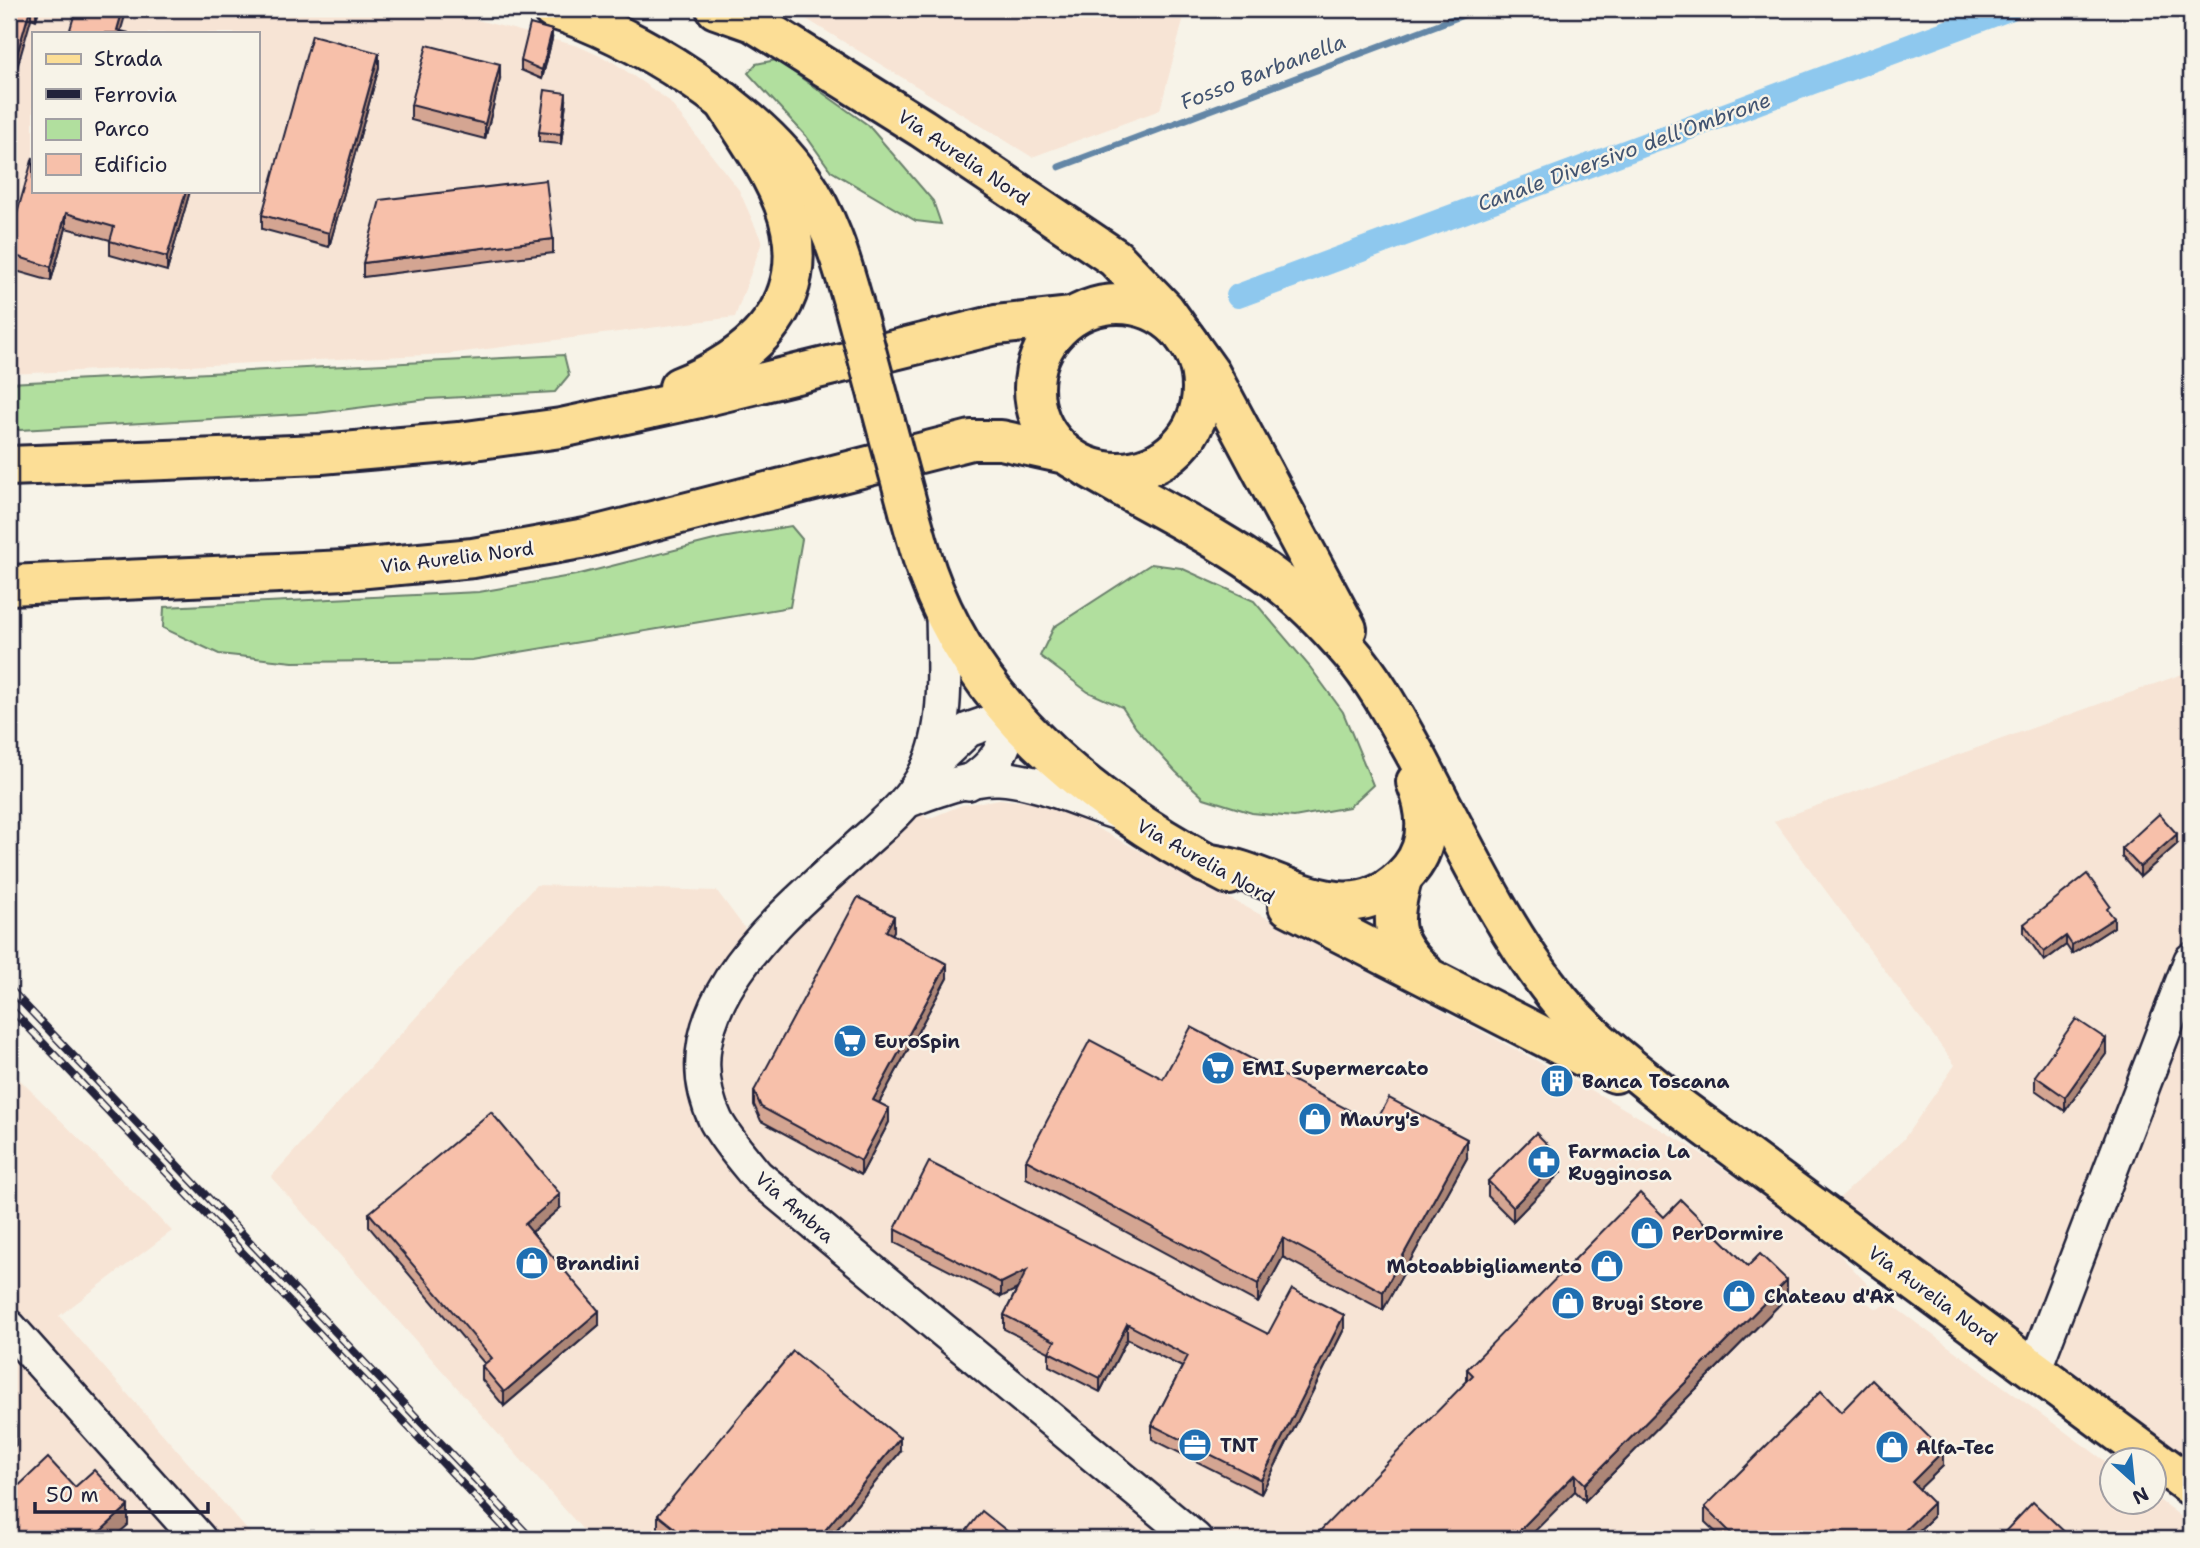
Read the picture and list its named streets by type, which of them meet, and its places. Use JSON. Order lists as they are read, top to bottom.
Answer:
{
  "streets": {
    "main road": ["Via Aurelia Nord"],
    "street": ["Via Ambra"]
  },
  "water": ["Fosso Barbanella", "Canale Diversivo dell'Ombrone"],
  "places": {
    "supermarket": ["EuroSpin", "EMI Supermercato"],
    "building": ["Banca Toscana"],
    "shop": [
      "Maury's",
      "PerDormire",
      "Brandini",
      "Motoabbigliamento",
      "Chateau d'Ax",
      "Brugi Store",
      "Alfa-Tec"
    ],
    "pharmacy": ["Farmacia La Rugginosa"],
    "office": ["TNT"]
  },
  "legend": [
    "Strada",
    "Ferrovia",
    "Parco",
    "Edificio"
  ],
  "scale_bar": "50 m",
  "north": "bottom right"
}
